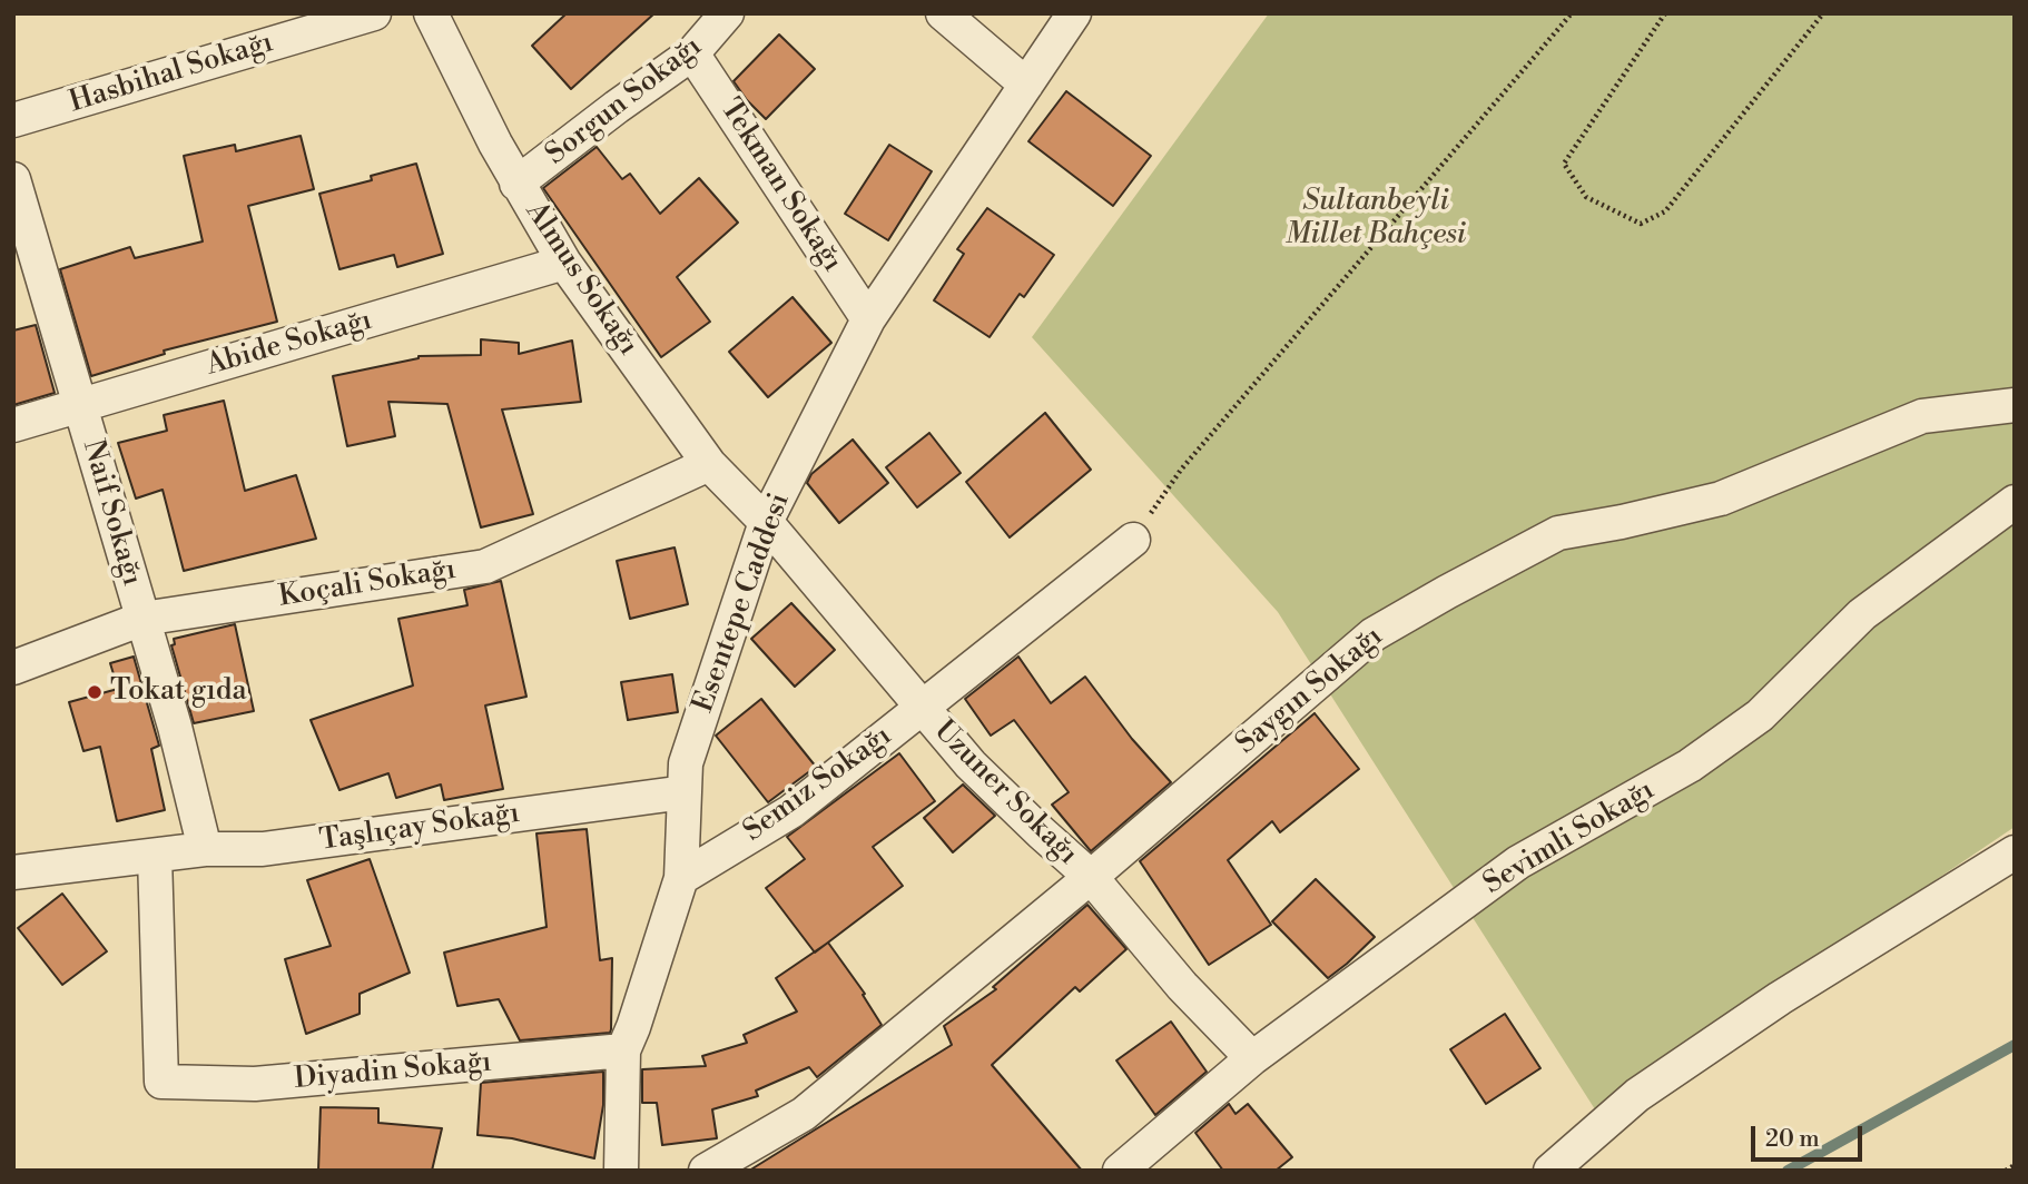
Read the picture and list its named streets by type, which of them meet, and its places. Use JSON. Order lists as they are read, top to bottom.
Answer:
{
  "streets": {
    "street": [
      "Hasbihal Sokağı",
      "Sorgun Sokağı",
      "Tekman Sokağı",
      "Almus Sokağı",
      "Abide Sokağı",
      "Naif Sokağı",
      "Koçali Sokağı",
      "Esentepe Caddesi",
      "Saygın Sokağı",
      "Semiz Sokağı",
      "Uzuner Sokağı",
      "Taşlıçay Sokağı",
      "Sevimli Sokağı",
      "Diyadin Sokağı"
    ]
  },
  "crossings": [
    ["Sorgun Sokağı", "Tekman Sokağı"],
    ["Sorgun Sokağı", "Almus Sokağı"],
    ["Tekman Sokağı", "Esentepe Caddesi"],
    ["Almus Sokağı", "Abide Sokağı"],
    ["Almus Sokağı", "Koçali Sokağı"],
    ["Almus Sokağı", "Esentepe Caddesi"],
    ["Almus Sokağı", "Uzuner Sokağı"],
    ["Abide Sokağı", "Naif Sokağı"],
    ["Naif Sokağı", "Koçali Sokağı"],
    ["Naif Sokağı", "Taşlıçay Sokağı"],
    ["Esentepe Caddesi", "Semiz Sokağı"],
    ["Esentepe Caddesi", "Uzuner Sokağı"],
    ["Esentepe Caddesi", "Taşlıçay Sokağı"],
    ["Esentepe Caddesi", "Diyadin Sokağı"],
    ["Saygın Sokağı", "Uzuner Sokağı"],
    ["Semiz Sokağı", "Uzuner Sokağı"],
    ["Uzuner Sokağı", "Sevimli Sokağı"],
    ["Taşlıçay Sokağı", "Diyadin Sokağı"]
  ],
  "parks": ["Sultanbeyli Millet Bahçesi"],
  "places": ["Tokat gıda"],
  "scale_bar": "20 m"
}
